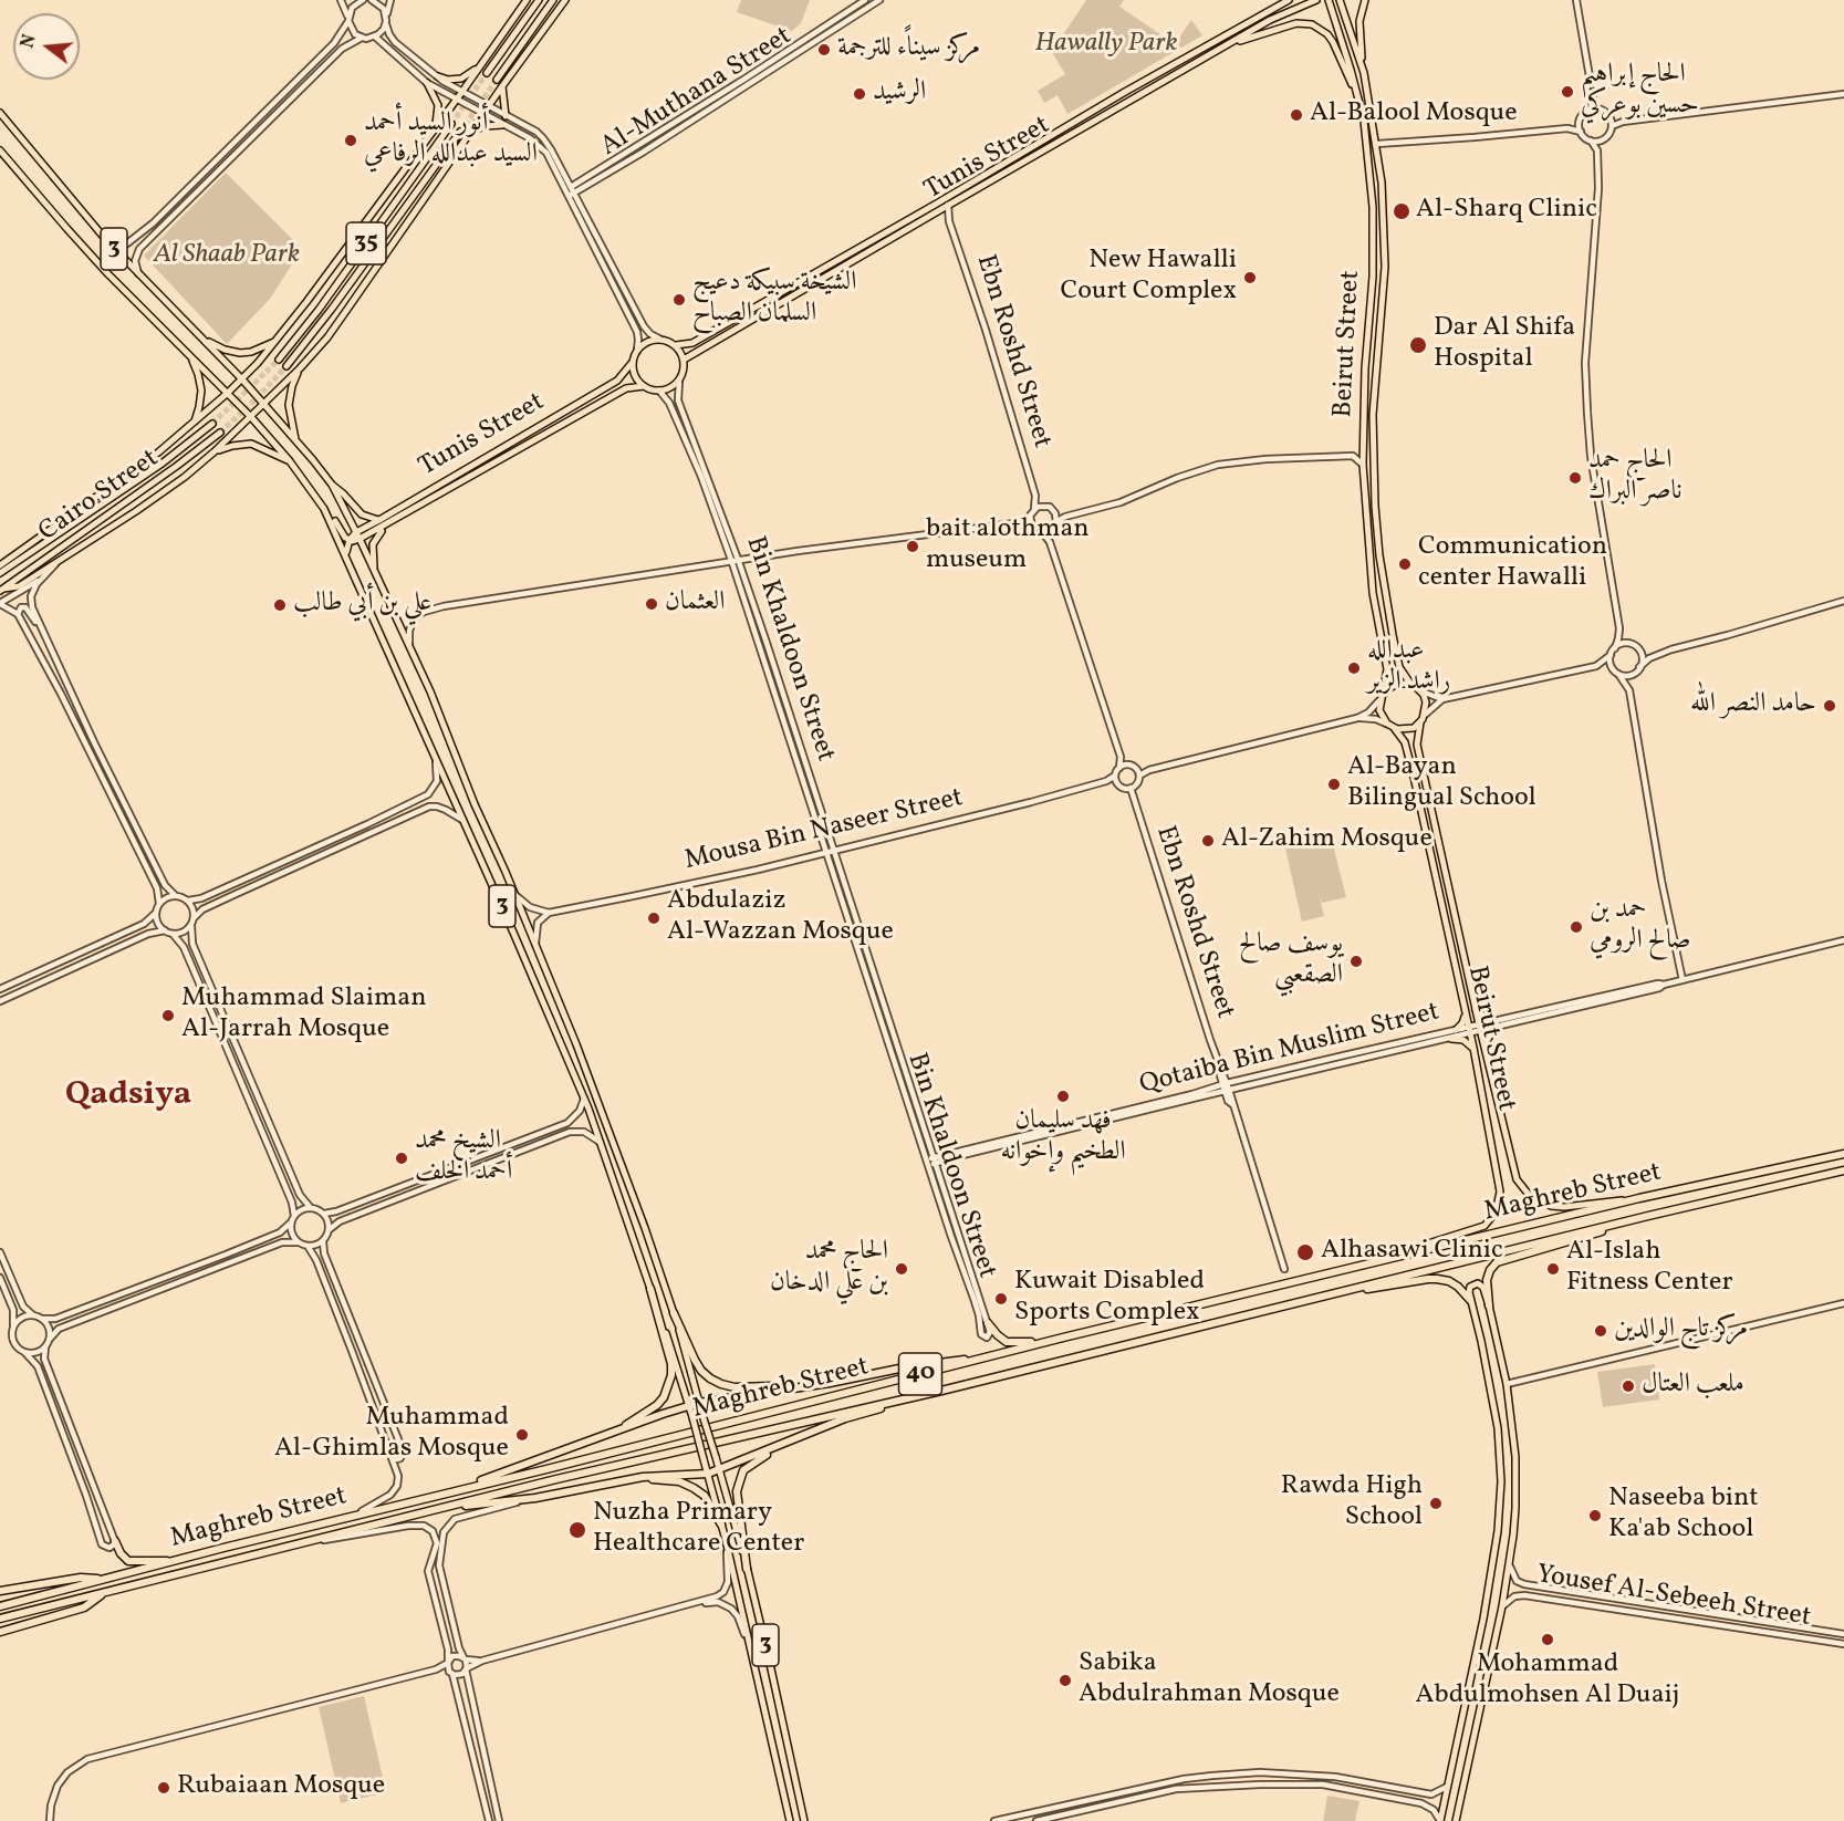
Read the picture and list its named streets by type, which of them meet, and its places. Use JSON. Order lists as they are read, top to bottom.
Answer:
{
  "streets": {
    "highway": ["Maghreb Street", "40"],
    "main road": [
      "Tunis Street",
      "35",
      "3",
      "Beirut Street",
      "Cairo Street"
    ],
    "street": [
      "Al-Muthana Street",
      "Ebn Roshd Street",
      "Bin Khaldoon Street",
      "Mousa Bin Naseer Street",
      "Qotaiba Bin Muslim Street",
      "Yousef Al-Sebeeh Street"
    ]
  },
  "crossings": [
    ["Tunis Street", "3"],
    ["Tunis Street", "Ebn Roshd Street"],
    ["Tunis Street", "Bin Khaldoon Street"],
    ["Beirut Street", "Qotaiba Bin Muslim Street"],
    ["Beirut Street", "Maghreb Street"],
    ["Ebn Roshd Street", "Mousa Bin Naseer Street"],
    ["Ebn Roshd Street", "Qotaiba Bin Muslim Street"],
    ["Bin Khaldoon Street", "Mousa Bin Naseer Street"],
    ["Bin Khaldoon Street", "Qotaiba Bin Muslim Street"]
  ],
  "districts": ["Qadsiya"],
  "parks": ["Hawally Park", "Al Shaab Park"],
  "places": [
    "مركز سيناًء للترجمة",
    "الحاج إبراهيم حسين بوعركي",
    "الرشيد",
    "Al-Balool Mosque",
    "أنور السيد أحمد السيد عبدالله الرفاعي",
    "Al-Sharq Clinic",
    "New Hawalli Court Complex",
    "الشيخة سبيكة دعيج السلمان الصباح",
    "Dar Al Shifa Hospital",
    "الحاج حمد ناصر البراك",
    "bait alothman museum",
    "Communication center Hawalli",
    "العثمان",
    "علي بن أبي طالب",
    "عبدالله راشد الزير",
    "حامد النصر الله",
    "Al-Bayan Bilingual School",
    "Al-Zahim Mosque",
    "Abdulaziz Al-Wazzan Mosque",
    "حمد بن صالح الرومي",
    "يوسف صالح الصقعبي",
    "Muhammad Slaiman Al-Jarrah Mosque",
    "فهد سليمان الطخيم وإخوانه",
    "الشيخ محمد أحمد الخلف",
    "Alhasawi Clinic",
    "الحاج محمد بن علي الدخان",
    "Al-Islah Fitness Center",
    "Kuwait Disabled Sports Complex",
    "مركز تاج الوالدين",
    "ملعب العتال",
    "Muhammad Al-Ghimlas Mosque",
    "Rawda High School",
    "Naseeba bint Ka'ab School",
    "Nuzha Primary Healthcare Center",
    "Mohammad Abdulmohsen Al Duaij",
    "Sabika Abdulrahman Mosque",
    "Rubaiaan Mosque"
  ],
  "north": "left"
}
